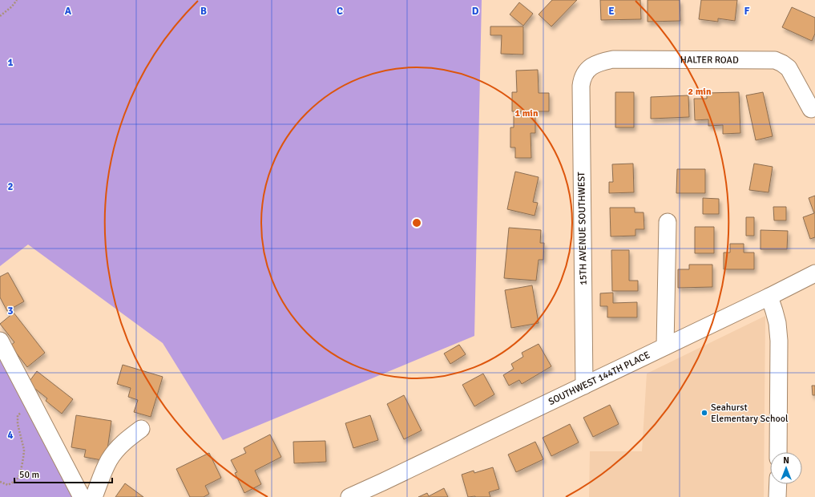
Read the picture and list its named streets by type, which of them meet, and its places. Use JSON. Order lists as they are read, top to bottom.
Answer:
{
  "streets": {
    "street": ["HALTER ROAD", "15TH AVENUE SOUTHWEST", "SOUTHWEST 144TH PLACE"]
  },
  "crossings": [
    ["HALTER ROAD", "15TH AVENUE SOUTHWEST"],
    ["15TH AVENUE SOUTHWEST", "SOUTHWEST 144TH PLACE"]
  ],
  "places": ["Seahurst Elementary School"],
  "scale_bar": "50 m",
  "north": "top",
  "grid": {
    "columns": [
      "A",
      "B",
      "C",
      "D",
      "E",
      "F"
    ],
    "rows": [
      "1",
      "2",
      "3",
      "4"
    ]
  },
  "rings": ["2 min", "1 min"]
}
